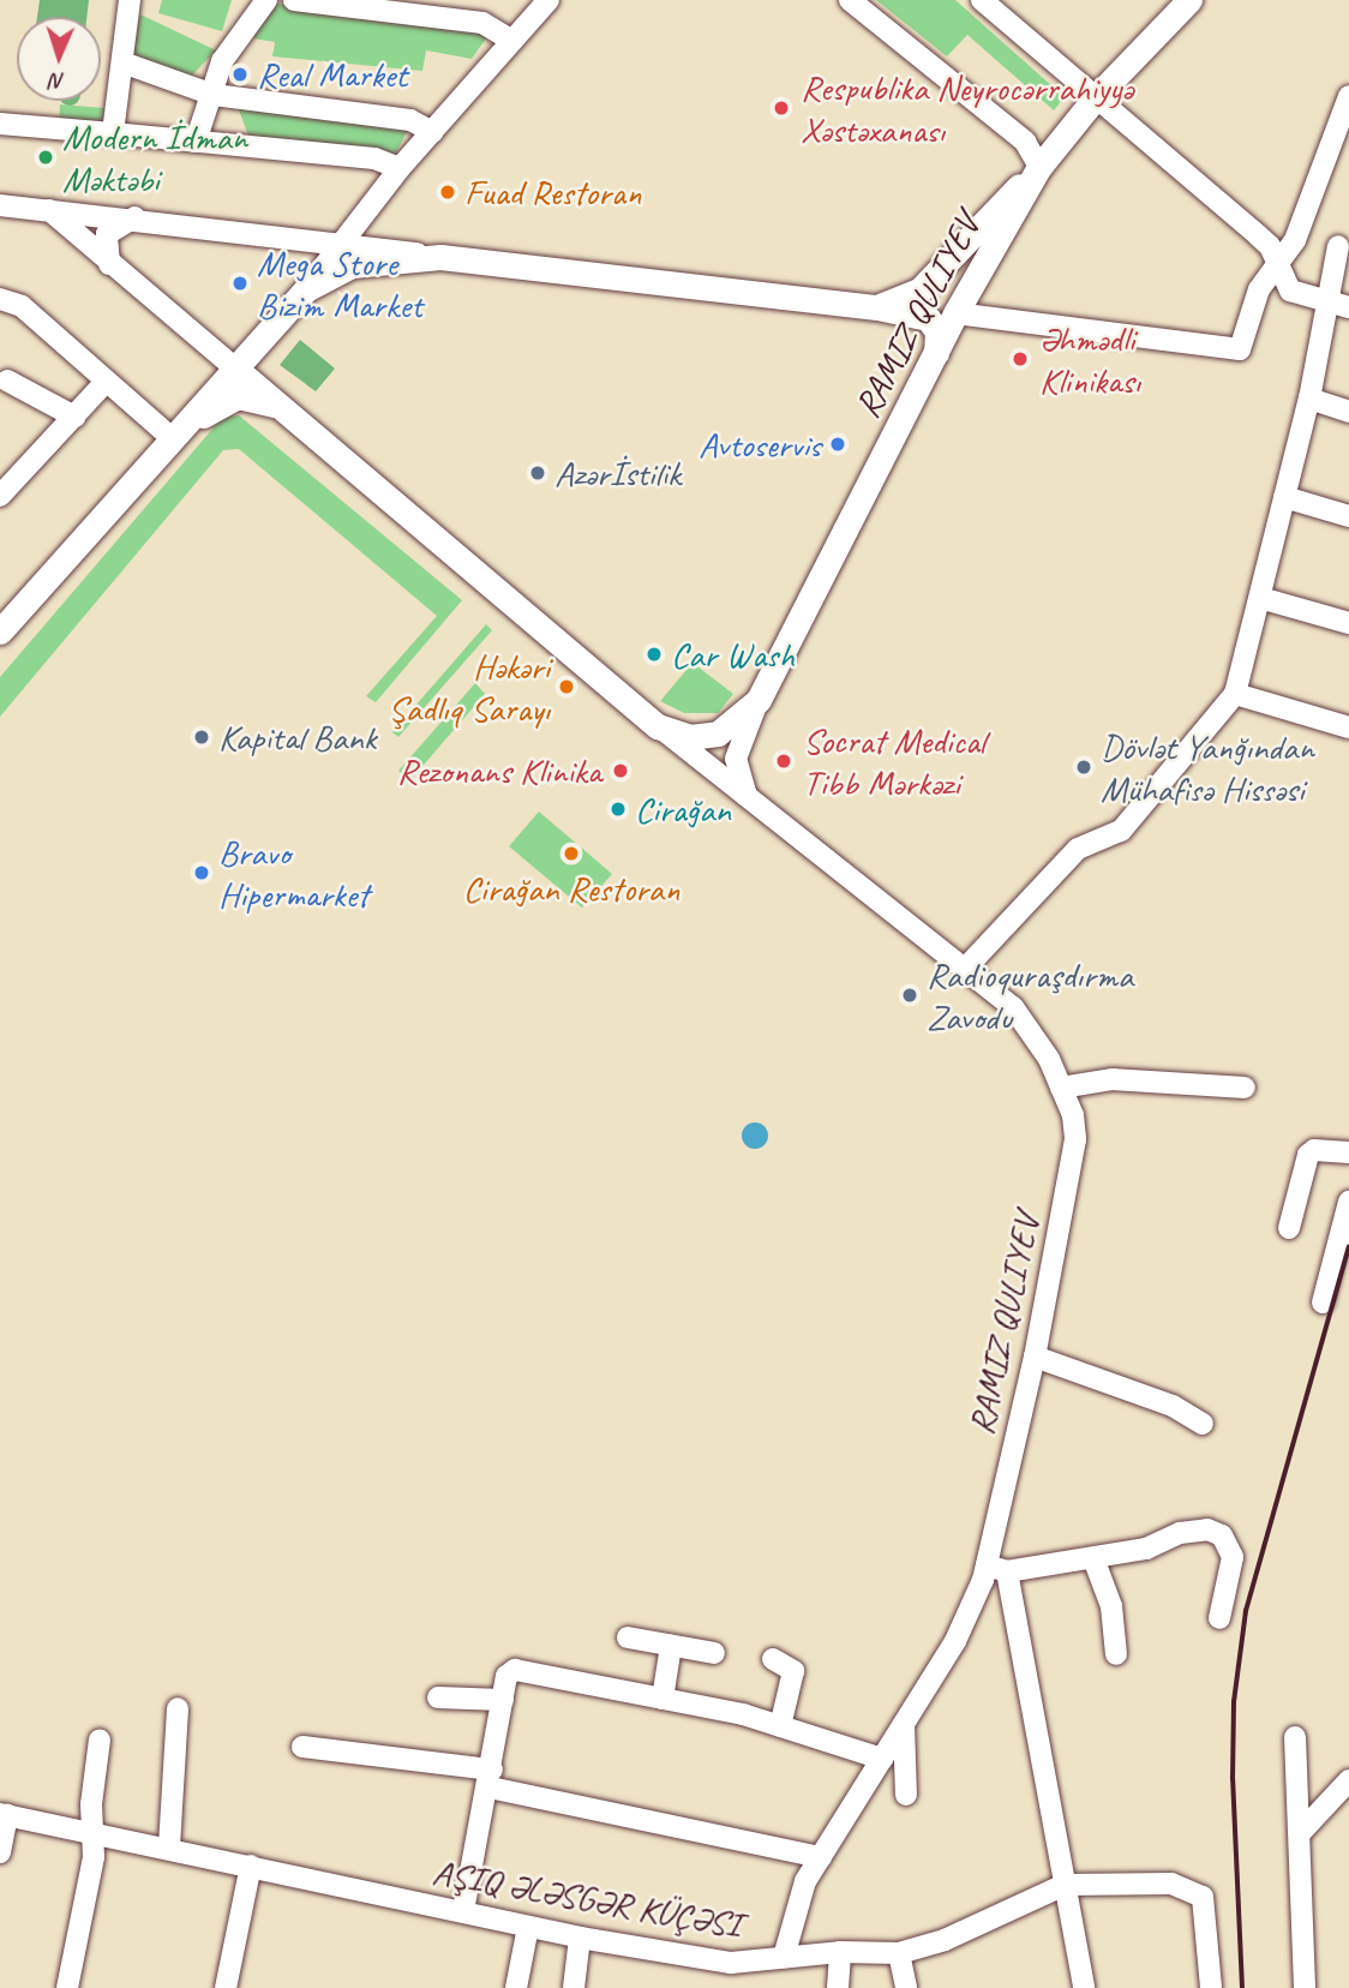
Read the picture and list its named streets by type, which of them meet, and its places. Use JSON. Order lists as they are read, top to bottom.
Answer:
{
  "streets": {
    "main road": ["RAMIZ QULIYEV"]
  },
  "places": [
    "Real Market",
    "Respublika Neyrocərrahiyyə Xəstəxanası",
    "Modern İdman Məktəbi",
    "Fuad Restoran",
    "Mega Store Bizim Market",
    "Əhmədli Klinikası",
    "Avtoservis",
    "Azərİstilik",
    "Car Wash",
    "Həkəri Şadlıq Sarayı",
    "Kapital Bank",
    "Socrat Medical Tibb Mərkəzi",
    "Dövlət Yanğından Mühafisə Hissəsi",
    "Rezonans Klinika",
    "Cirağan",
    "Cirağan Restoran",
    "Bravo Hipermarket",
    "Radioquraşdırma Zavodu"
  ],
  "north": "bottom"
}
